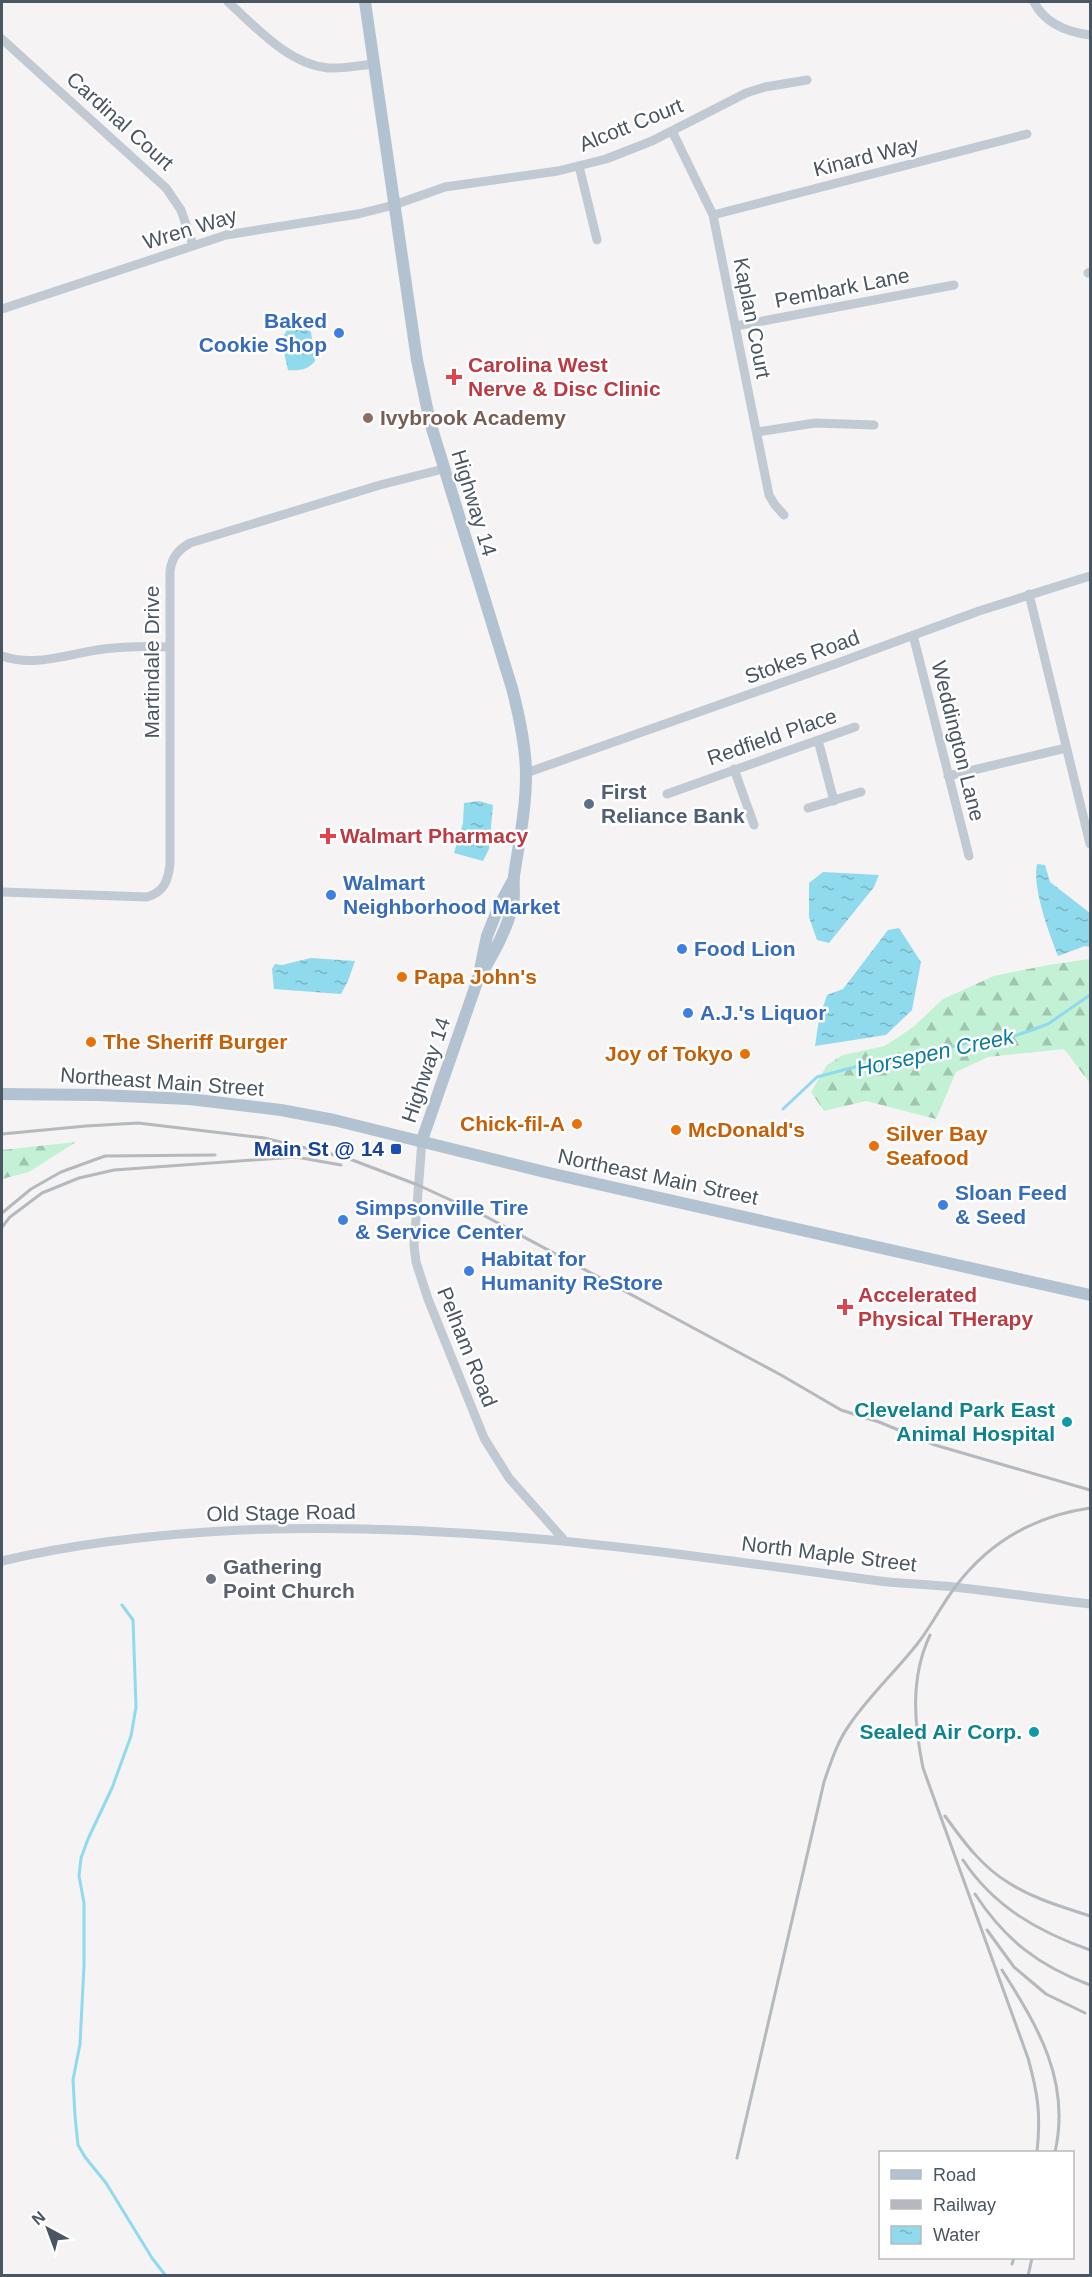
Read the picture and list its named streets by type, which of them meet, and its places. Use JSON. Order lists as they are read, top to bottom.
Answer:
{
  "streets": {
    "main road": ["Highway 14", "Northeast Main Street"],
    "street": [
      "Cardinal Court",
      "Alcott Court",
      "Kinard Way",
      "Wren Way",
      "Pembark Lane",
      "Kaplan Court",
      "Stokes Road",
      "Martindale Drive",
      "Redfield Place",
      "Weddington Lane",
      "Pelham Road",
      "Old Stage Road",
      "North Maple Street"
    ]
  },
  "crossings": [
    ["Cardinal Court", "Wren Way"],
    ["Alcott Court", "Wren Way"],
    ["Alcott Court", "Kaplan Court"],
    ["Alcott Court", "Highway 14"],
    ["Kinard Way", "Kaplan Court"],
    ["Wren Way", "Highway 14"],
    ["Pembark Lane", "Kaplan Court"],
    ["Highway 14", "Stokes Road"],
    ["Highway 14", "Martindale Drive"],
    ["Highway 14", "Northeast Main Street"],
    ["Highway 14", "Pelham Road"],
    ["Stokes Road", "Weddington Lane"],
    ["Northeast Main Street", "Pelham Road"],
    ["Pelham Road", "Old Stage Road"],
    ["Pelham Road", "North Maple Street"],
    ["Old Stage Road", "North Maple Street"]
  ],
  "water": ["Horsepen Creek"],
  "places": {
    "other": [
      "Baked Cookie Shop",
      "Ivybrook Academy",
      "First Reliance Bank",
      "Walmart Neighborhood Market",
      "Food Lion",
      "Papa John's",
      "A.J.'s Liquor",
      "The Sheriff Burger",
      "Joy of Tokyo",
      "Chick-fil-A",
      "McDonald's",
      "Silver Bay Seafood",
      "Sloan Feed & Seed",
      "Simpsonville Tire & Service Center",
      "Habitat for Humanity ReStore",
      "Cleveland Park East Animal Hospital",
      "Gathering Point Church",
      "Sealed Air Corp."
    ],
    "health": ["Carolina West Nerve & Disc Clinic", "Walmart Pharmacy", "Accelerated Physical THerapy"],
    "transit": ["Main St @ 14"]
  },
  "legend": ["Road", "Railway", "Water"],
  "north": "top left"
}
